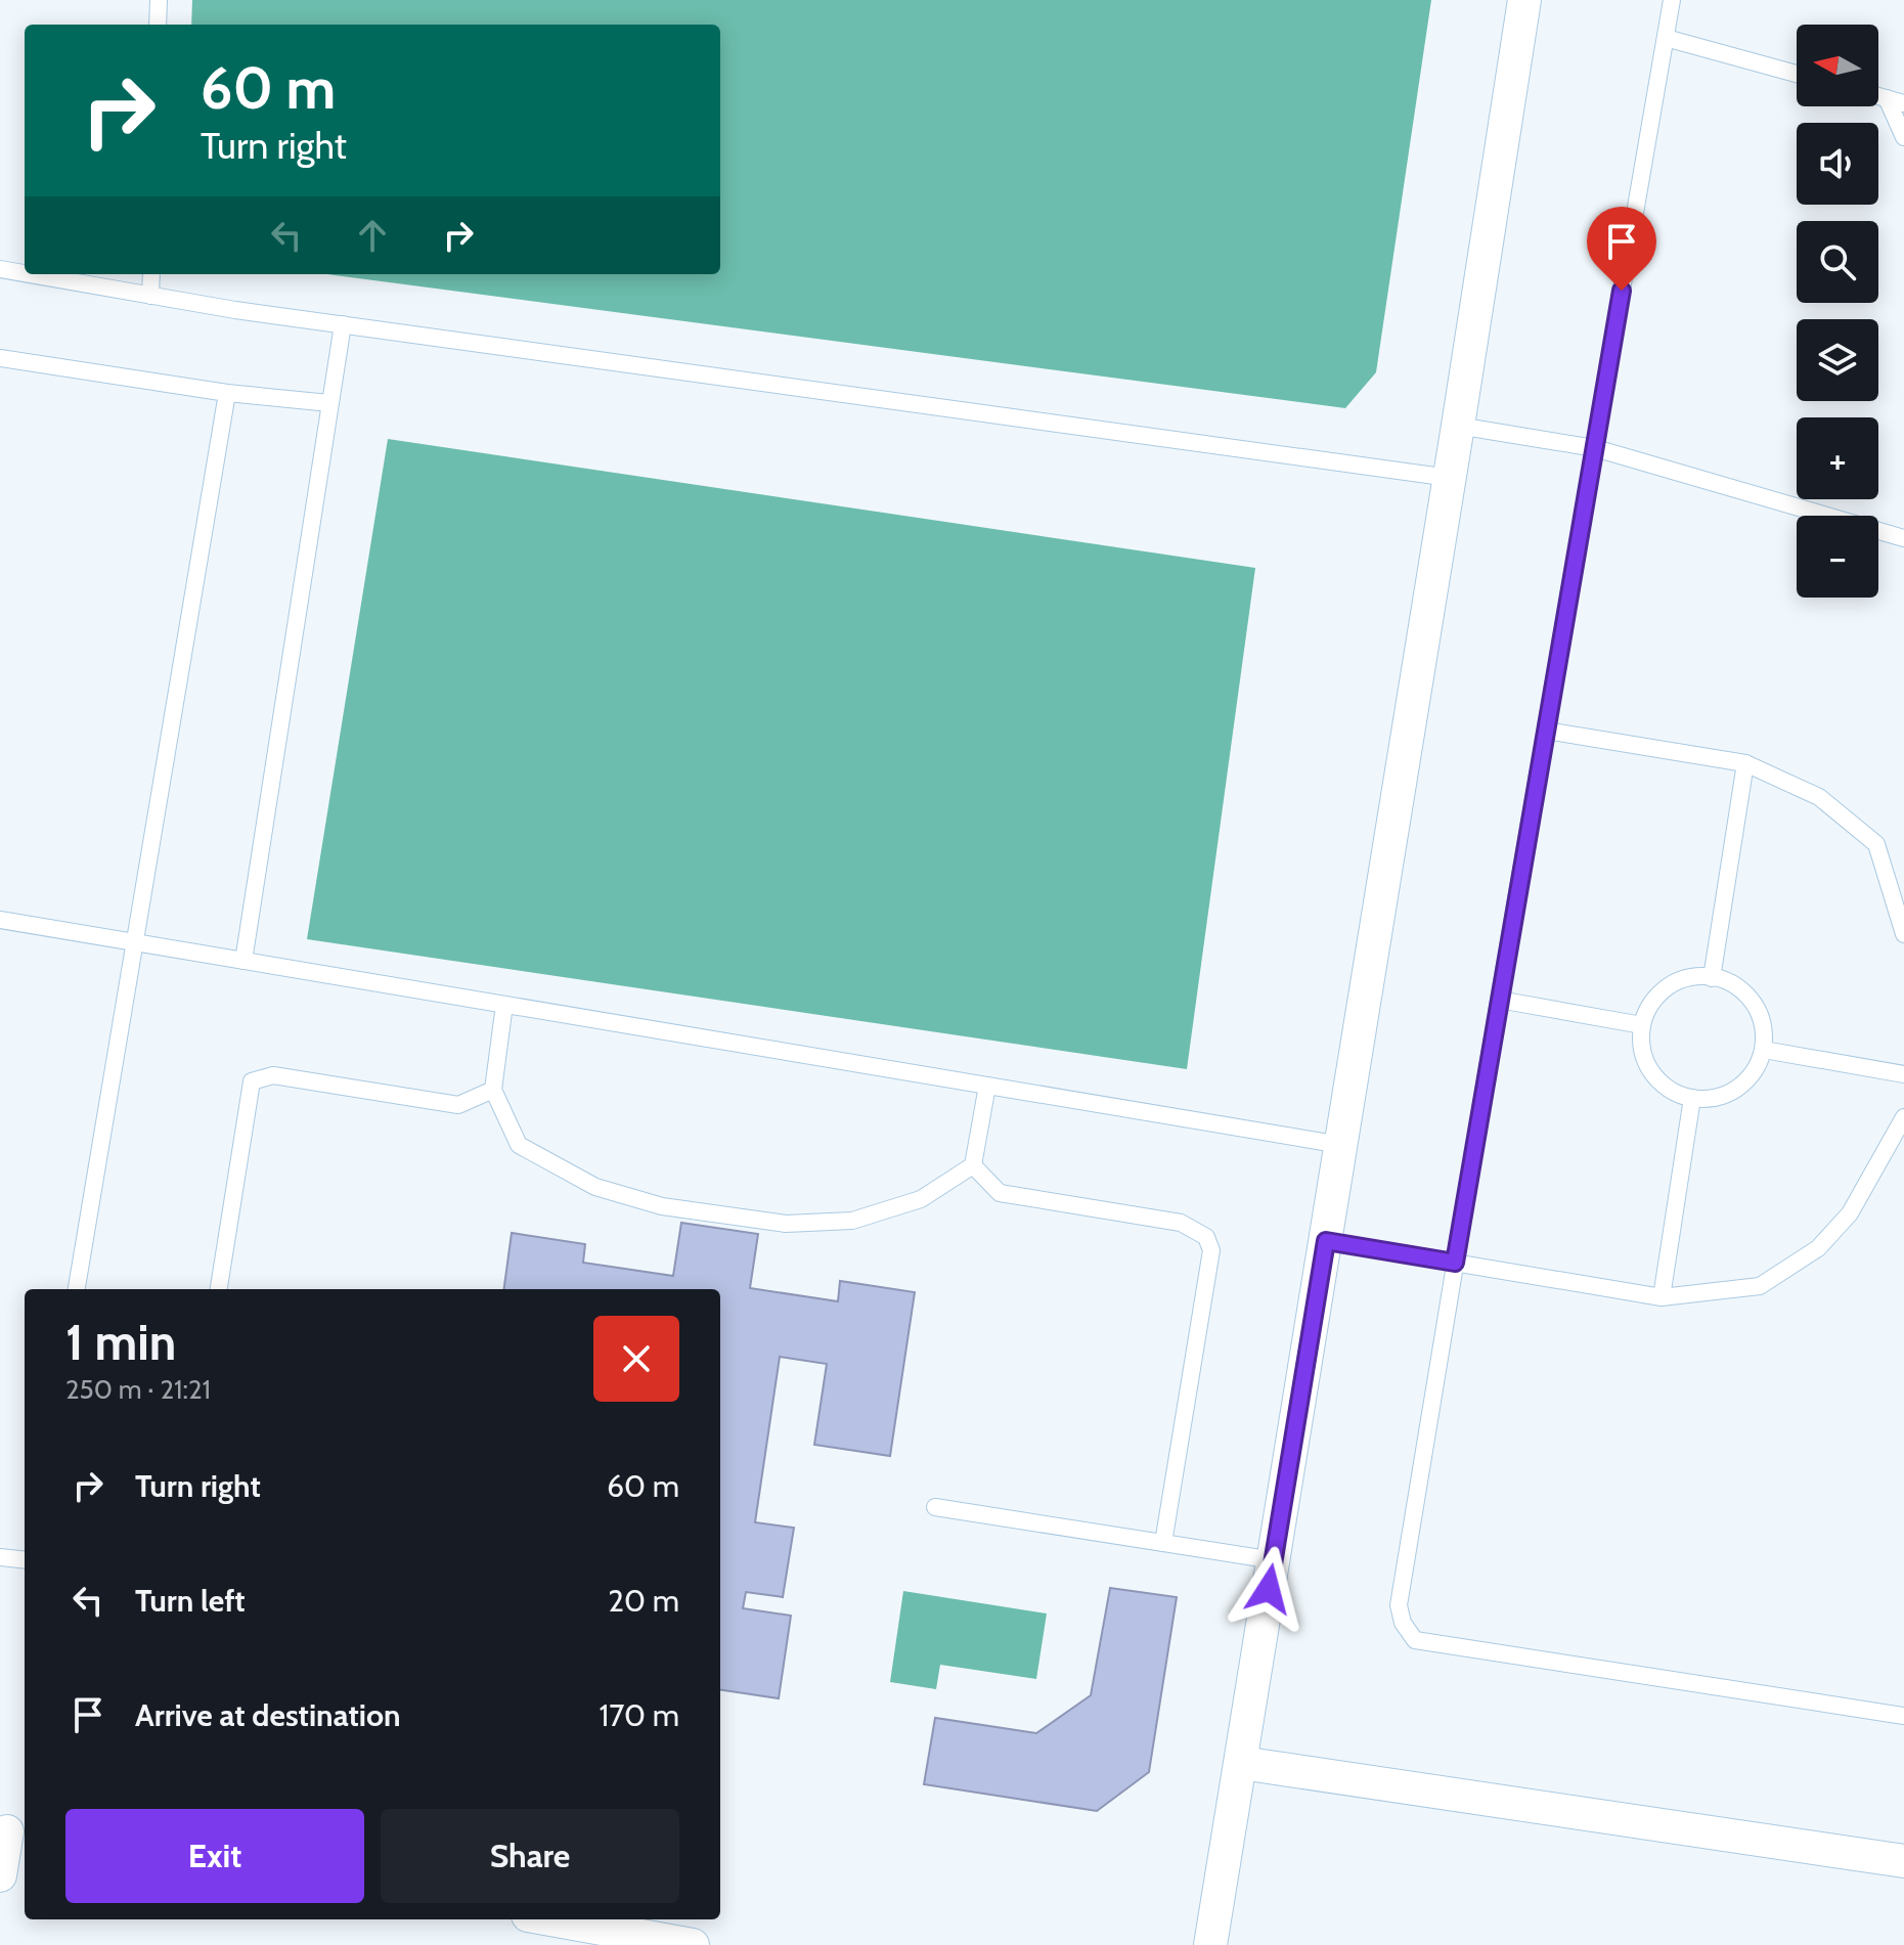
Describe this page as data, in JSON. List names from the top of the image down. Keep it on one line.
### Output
{"north":"left","page":{"map_buttons":["+","−"],"turn":["60 m","Turn right"],"heading":["1 min","250 m · 21:21"],"list":[{"name":"Turn right","value":"60 m"},{"name":"Turn left","value":"20 m"},{"name":"Arrive at destination","value":"170 m"}],"buttons":["Exit","Share"]}}
